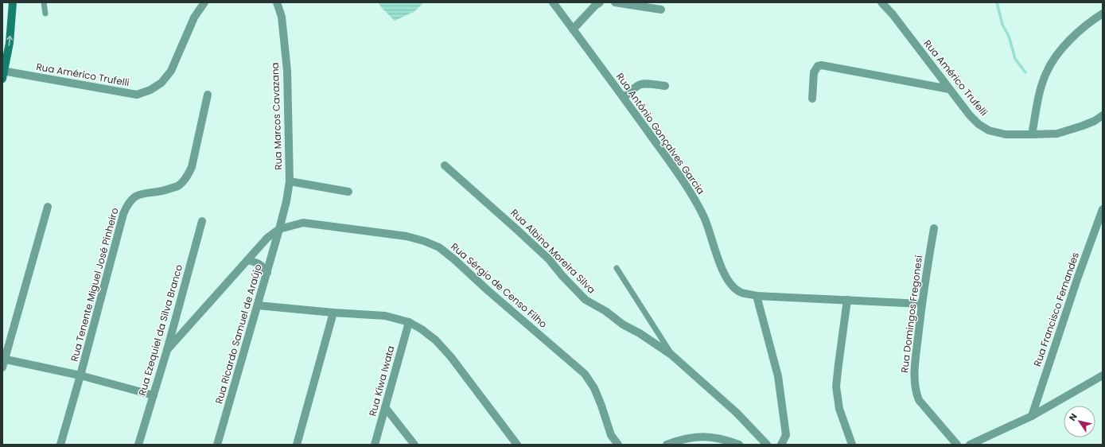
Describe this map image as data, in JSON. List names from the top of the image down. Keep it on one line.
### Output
{"streets":{"street":["Rua Américo Trufelli","Rua Marcos Cavazana","Rua Antônio Gonçalves Garcia","Rua Albina Moreira Silva","Rua Tenente Miguel José Pinheiro","Rua Sérgio de Censo Filho","Rua Francisco Fernandes","Rua Domingos Fregonesi","Rua Ezequiel da Silva Branco","Rua Ricardo Samuel de Araújo","Rua Kiwa Iwata"]},"crossings":[["Rua Marcos Cavazana","Rua Sérgio de Censo Filho"],["Rua Marcos Cavazana","Rua Ricardo Samuel de Araújo"],["Rua Antônio Gonçalves Garcia","Rua Domingos Fregonesi"],["Rua Sérgio de Censo Filho","Rua Ezequiel da Silva Branco"],["Rua Sérgio de Censo Filho","Rua Ricardo Samuel de Araújo"]],"north":"top left"}
